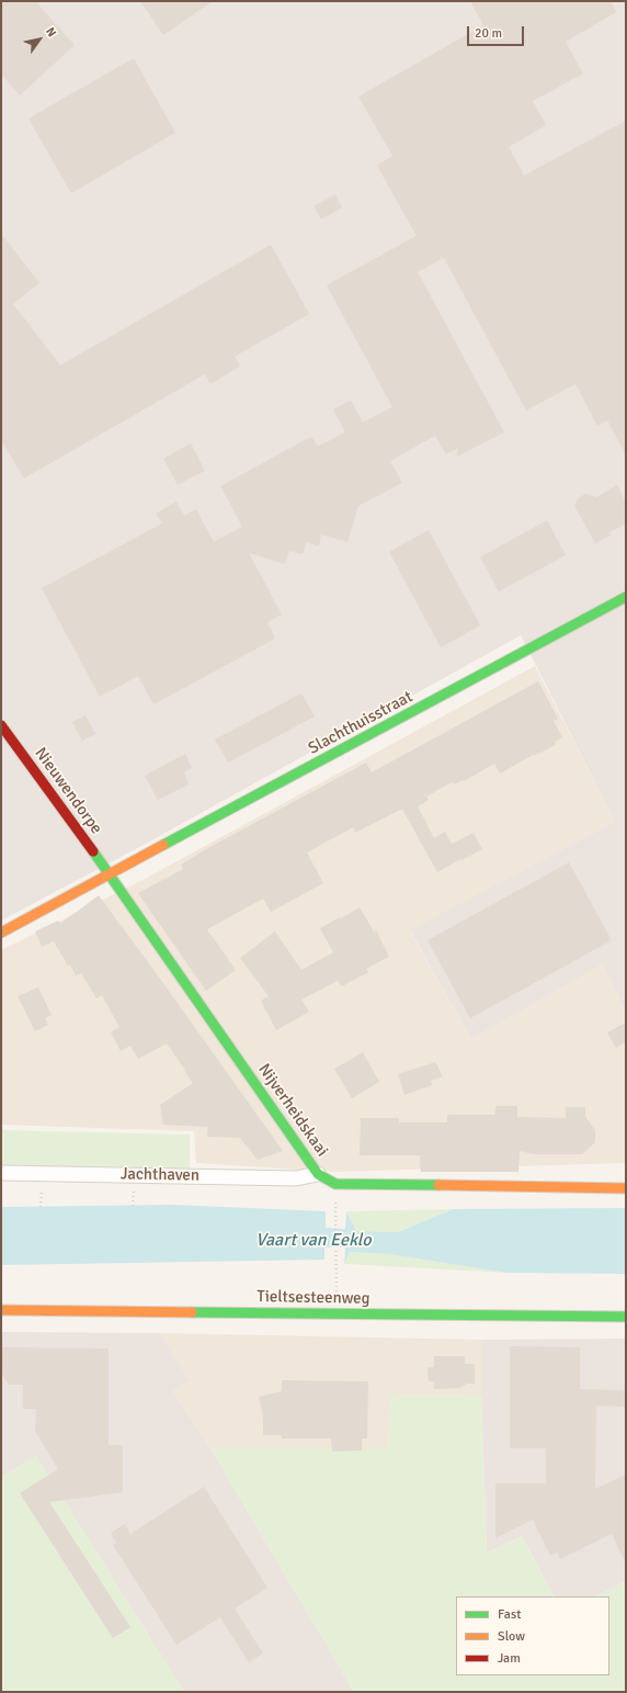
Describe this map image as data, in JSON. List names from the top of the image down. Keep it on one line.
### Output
{"streets":{"street":["Slachthuisstraat","Nieuwendorpe","Nijverheidskaai","Jachthaven","Tieltsesteenweg"]},"crossings":[["Slachthuisstraat","Nieuwendorpe"],["Slachthuisstraat","Nijverheidskaai"],["Nieuwendorpe","Nijverheidskaai"],["Nijverheidskaai","Jachthaven"]],"water":["Vaart van Eeklo"],"legend":["Fast","Slow","Jam"],"scale_bar":"20 m","north":"top right"}
